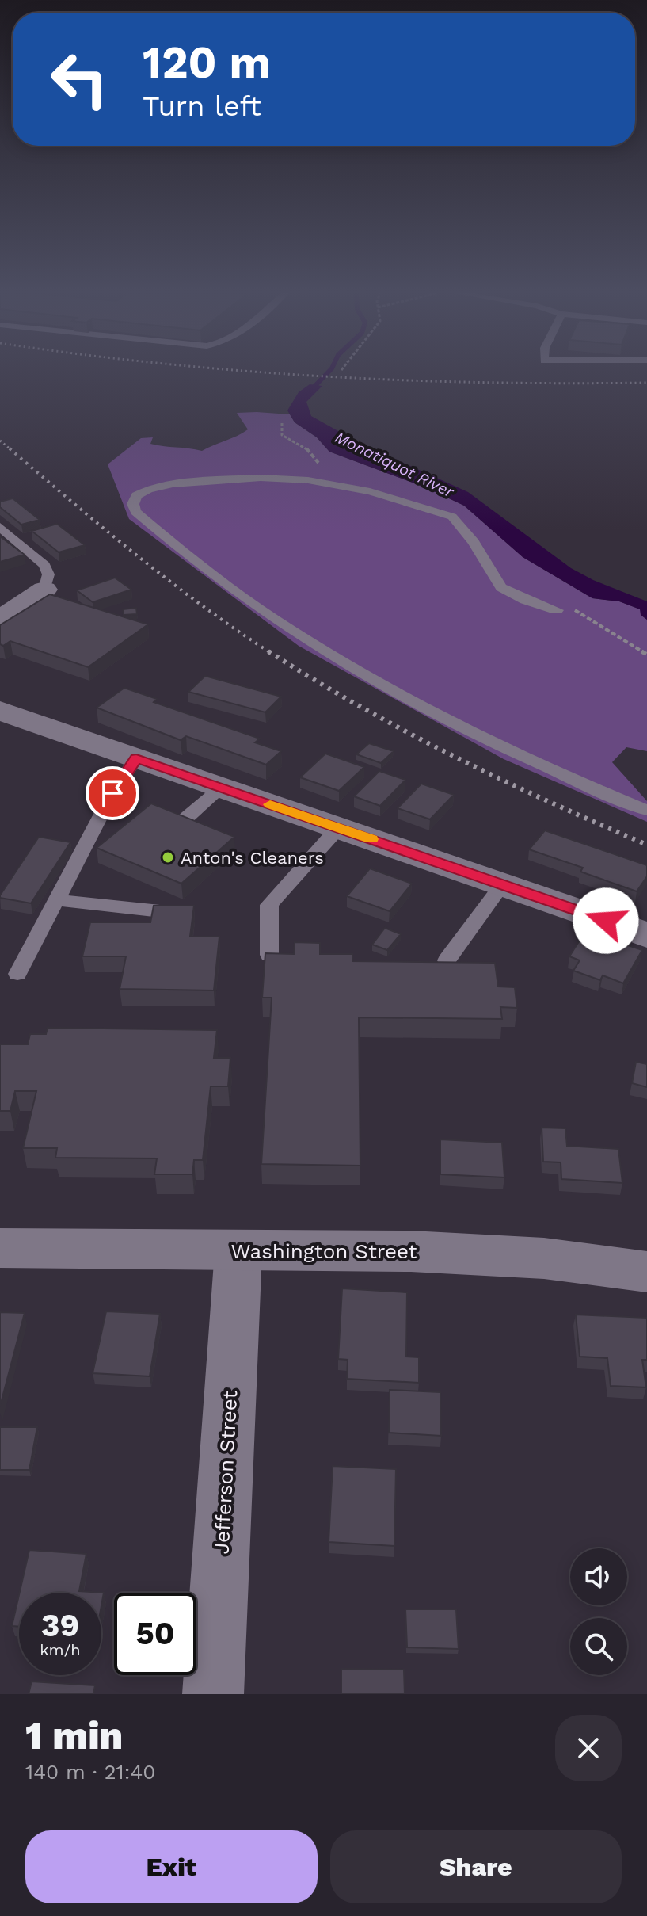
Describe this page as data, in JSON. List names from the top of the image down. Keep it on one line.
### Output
{"streets":{"main road":["Washington Street","Jefferson Street"]},"crossings":[["Washington Street","Jefferson Street"]],"water":["Monatiquot River"],"places":["Anton's Cleaners"],"page":{"turn":["120 m","Turn left"],"speed":"39 km/h","limit":"50","heading":["1 min","140 m · 21:40"],"buttons":["Exit","Share"]}}
